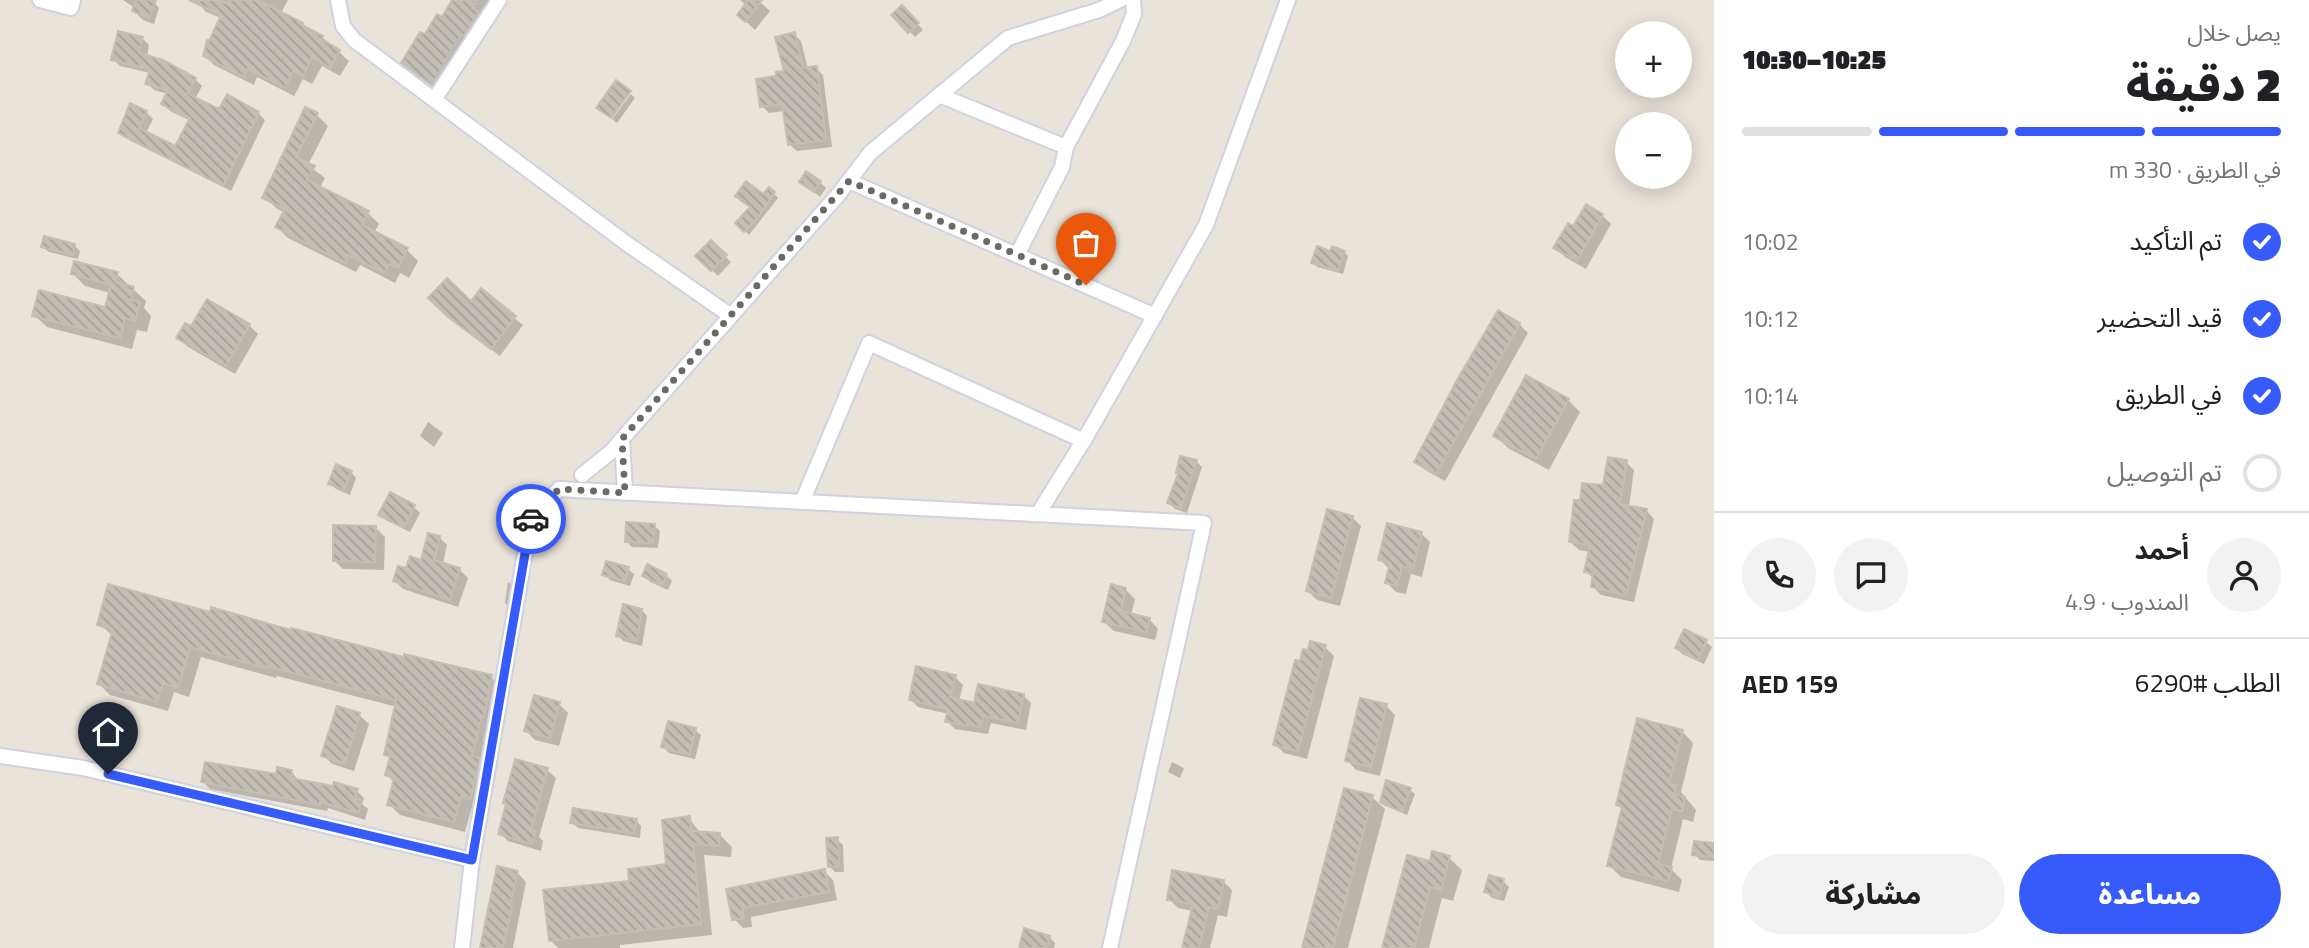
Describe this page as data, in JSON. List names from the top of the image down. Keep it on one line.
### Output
{"page":{"heading":["2 دقيقة","يصل خلال","10:25–10:30"],"panel":["أحمد","المندوب · 4.9","الطلب #6290","AED 159"],"map_buttons":["+","−"],"bar":"في الطريق · 330 m","list":[["تم التأكيد","10:02"],["قيد التحضير","10:12"],["في الطريق","10:14"],"تم التوصيل"],"buttons":["مساعدة","مشاركة"]}}
